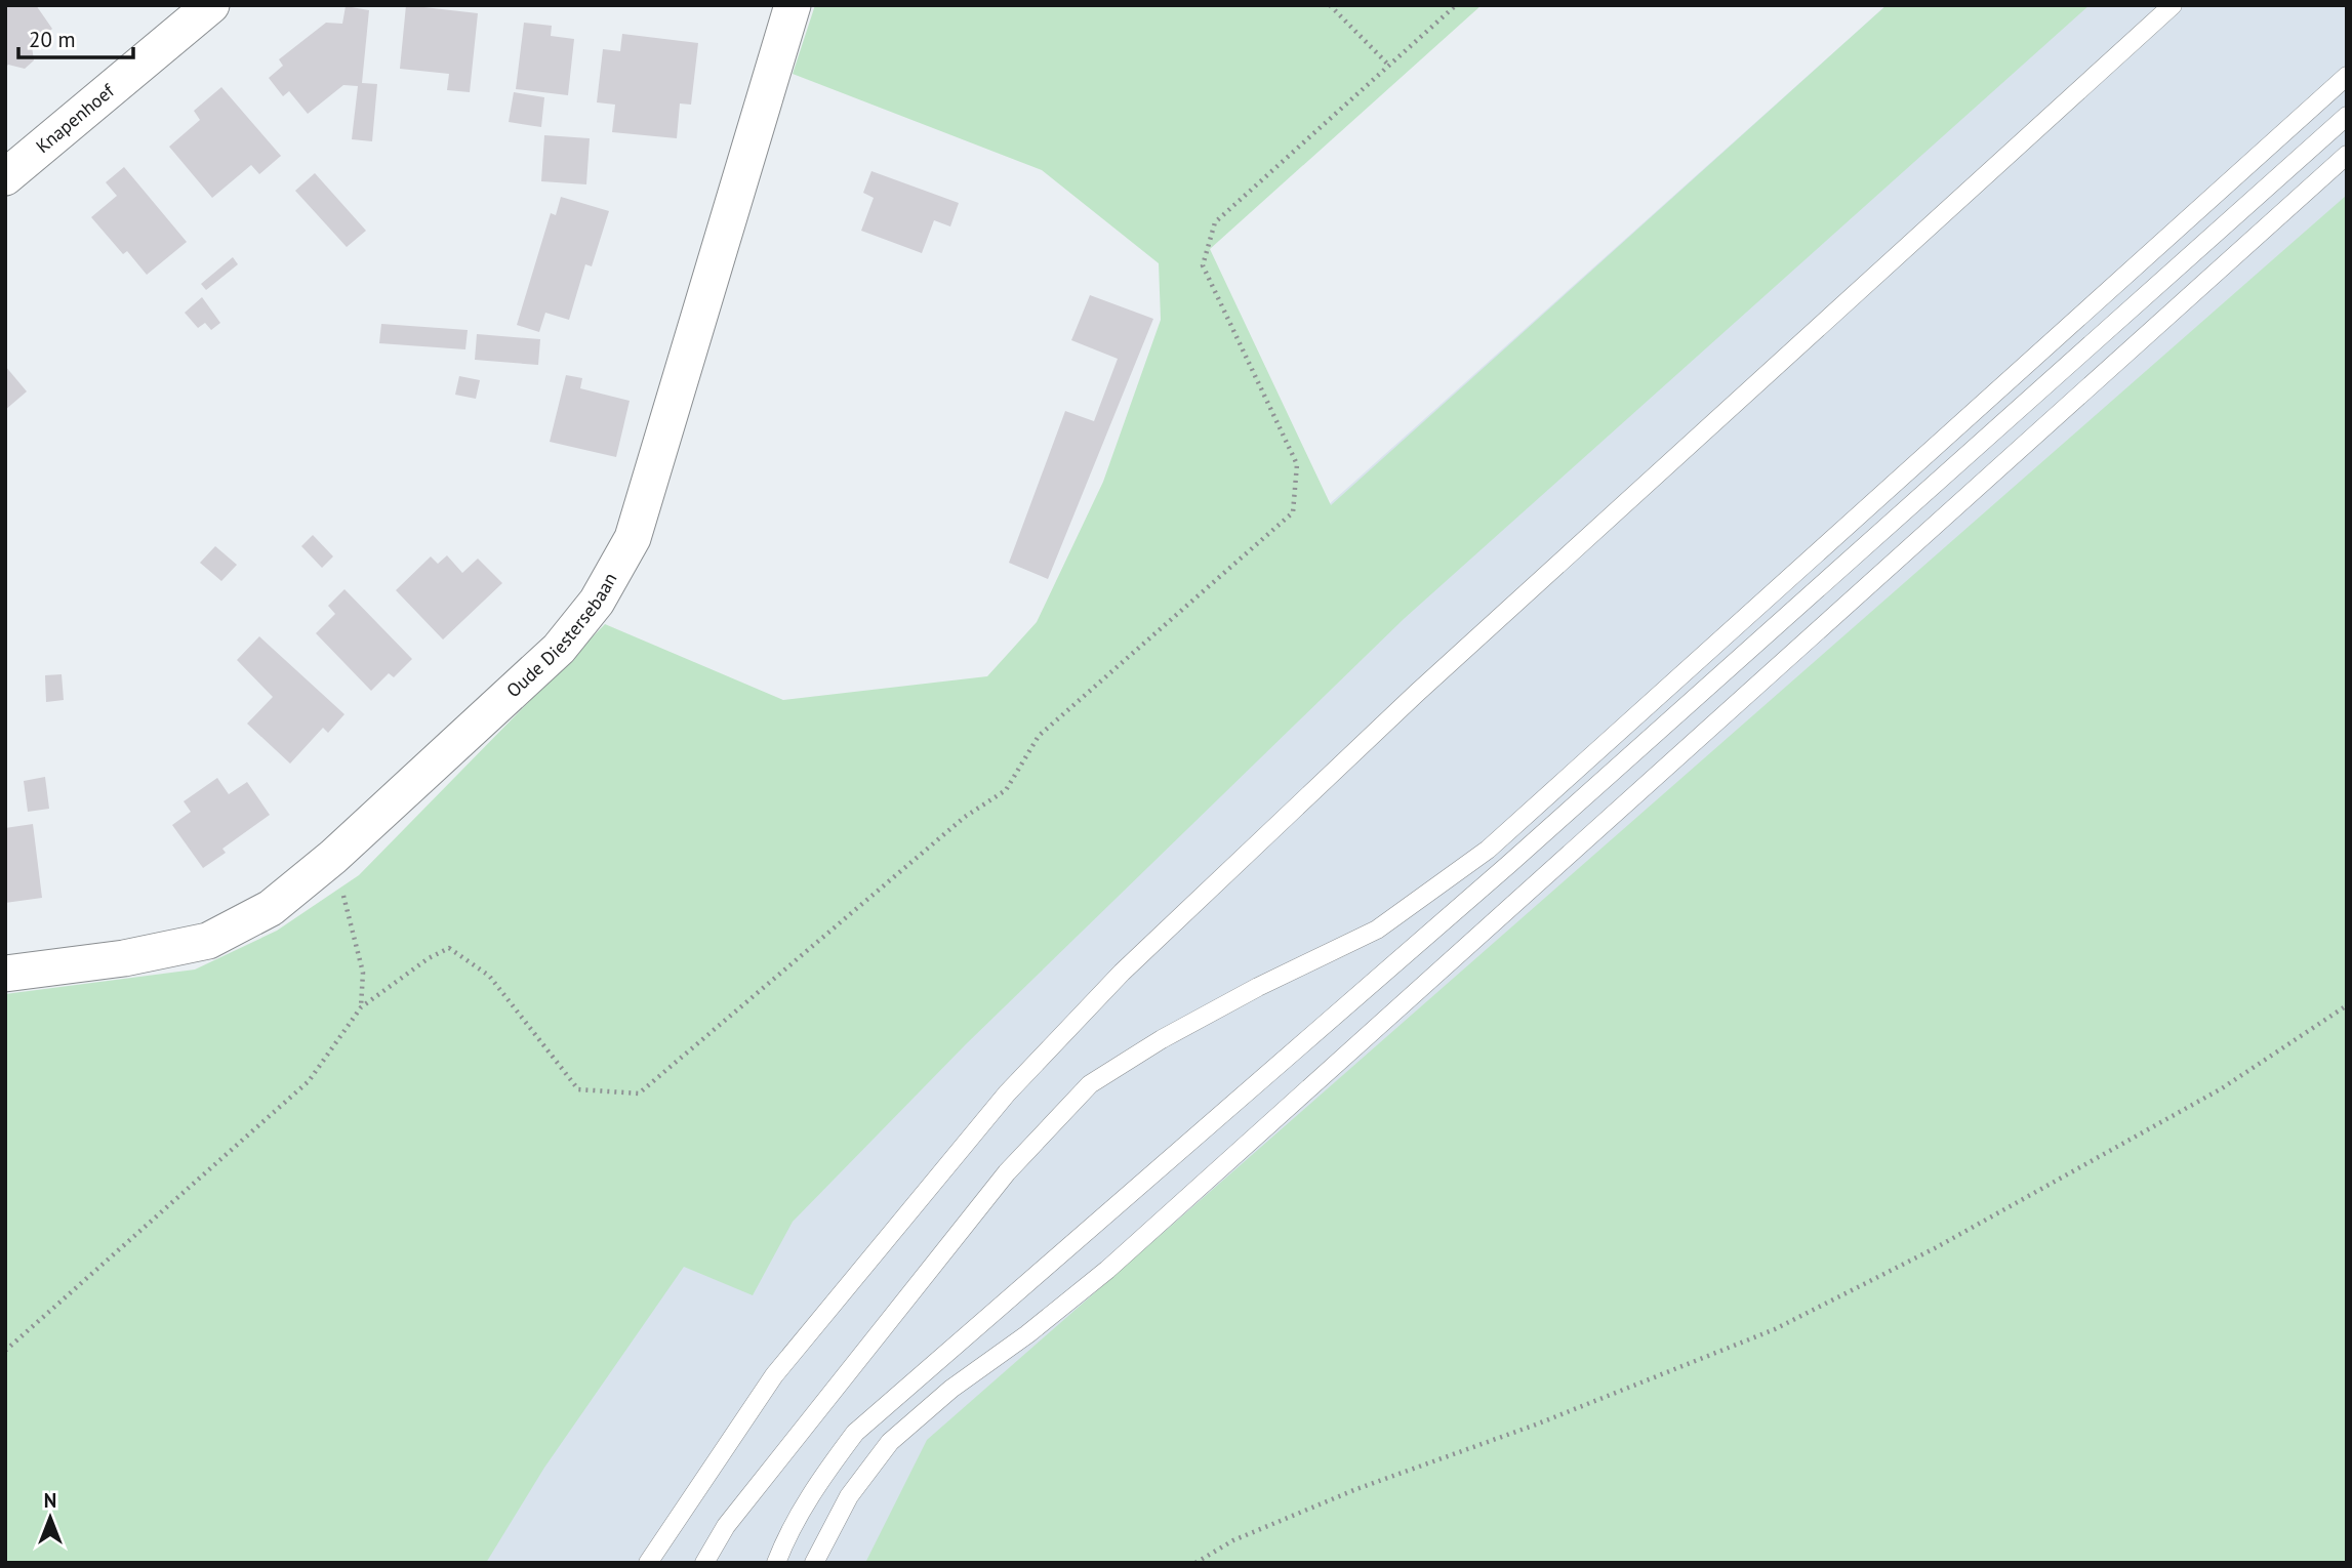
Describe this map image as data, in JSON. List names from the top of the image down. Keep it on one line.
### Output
{"streets":{"street":["Knapenhoef","Oude Diestersebaan"]},"scale_bar":"20 m","north":"top"}
